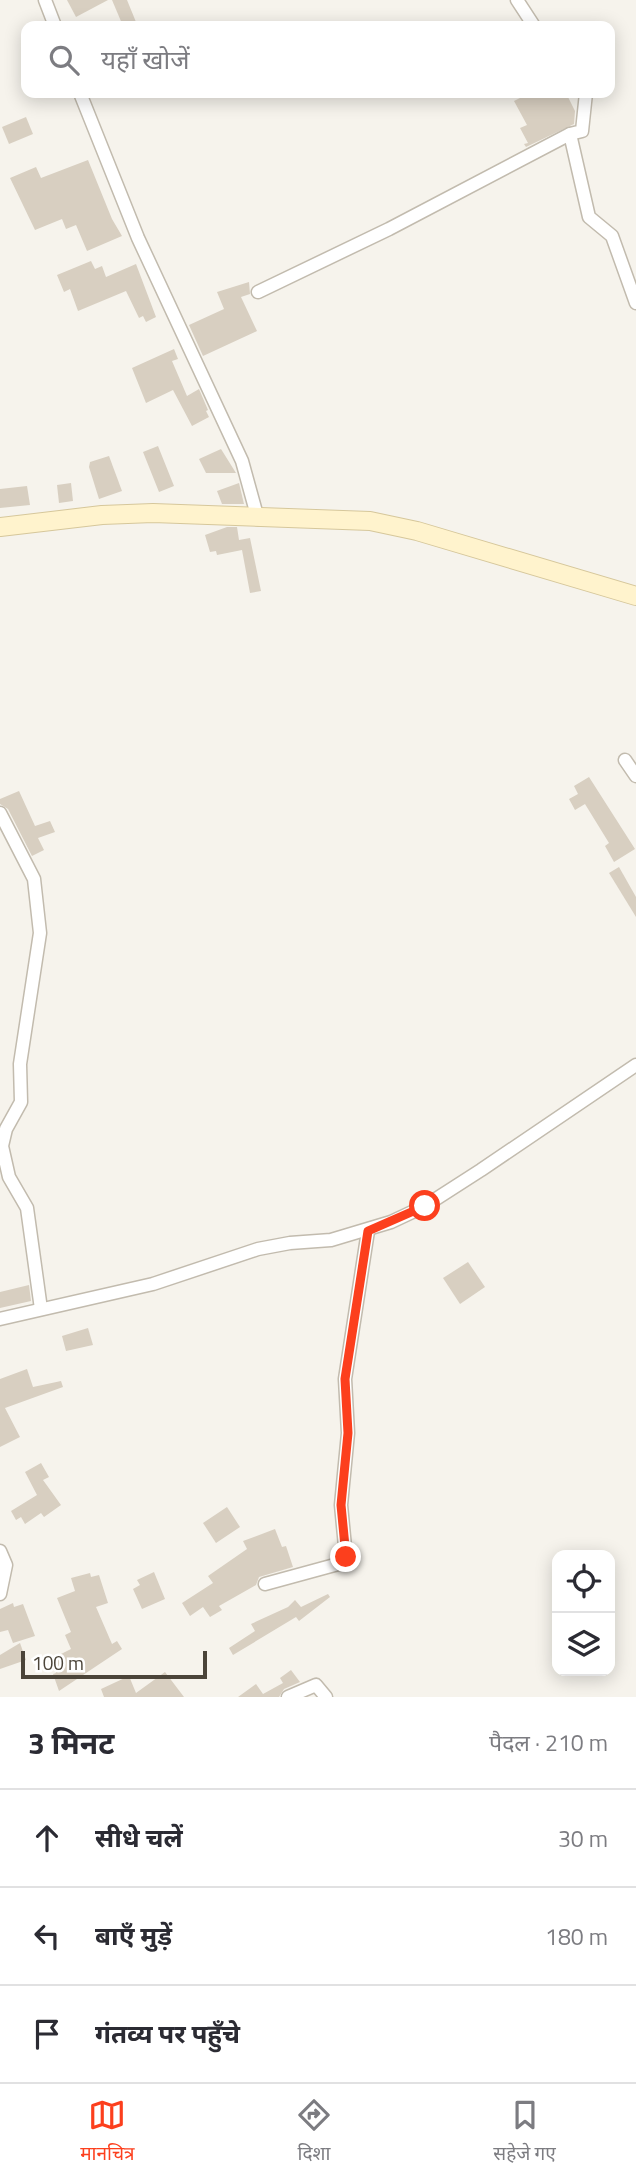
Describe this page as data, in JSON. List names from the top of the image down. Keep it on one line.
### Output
{"scale_bar":"100 m","page":{"search":"यहाँ खोजें","scale":"100 m","heading":["3 मिनट","पैदल · 210 m"],"list":[["सीधे चलें","30 m"],["बाएँ मुड़ें","180 m"],"गंतव्य पर पहुँचे"],"nav":["मानचित्र","दिशा","सहेजे गए"]}}
